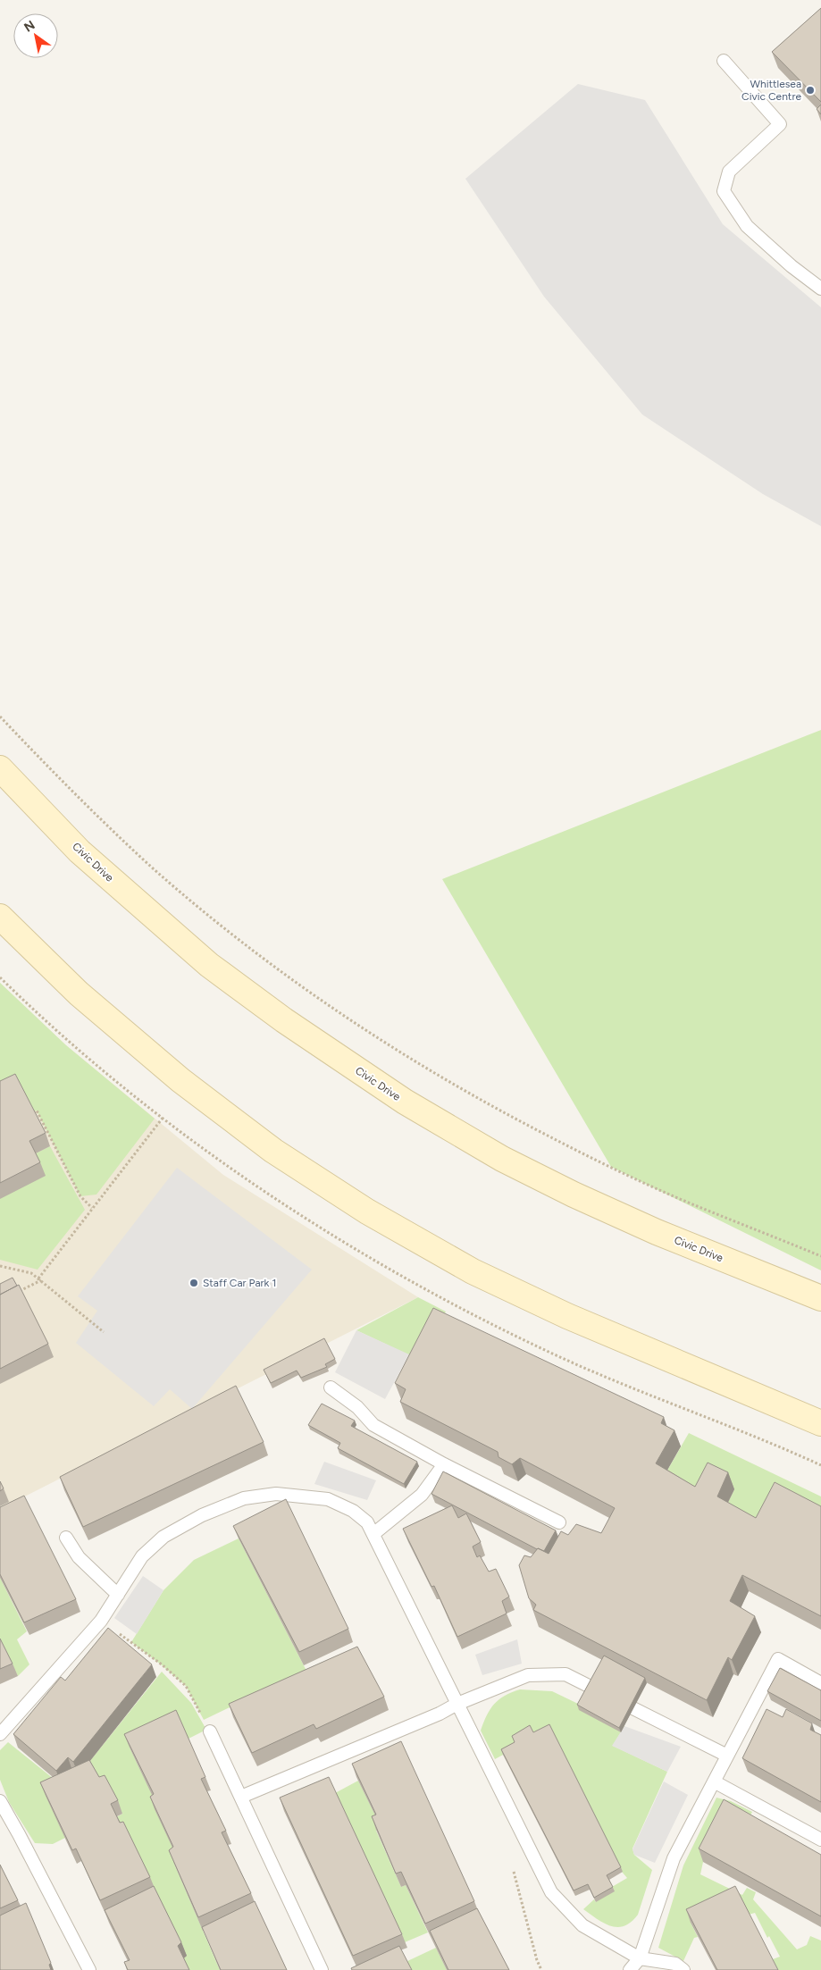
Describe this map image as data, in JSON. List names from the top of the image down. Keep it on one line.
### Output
{"streets":{"main road":["Civic Drive"]},"places":["Whittlesea Civic Centre","Staff Car Park 1"],"north":"top left"}
